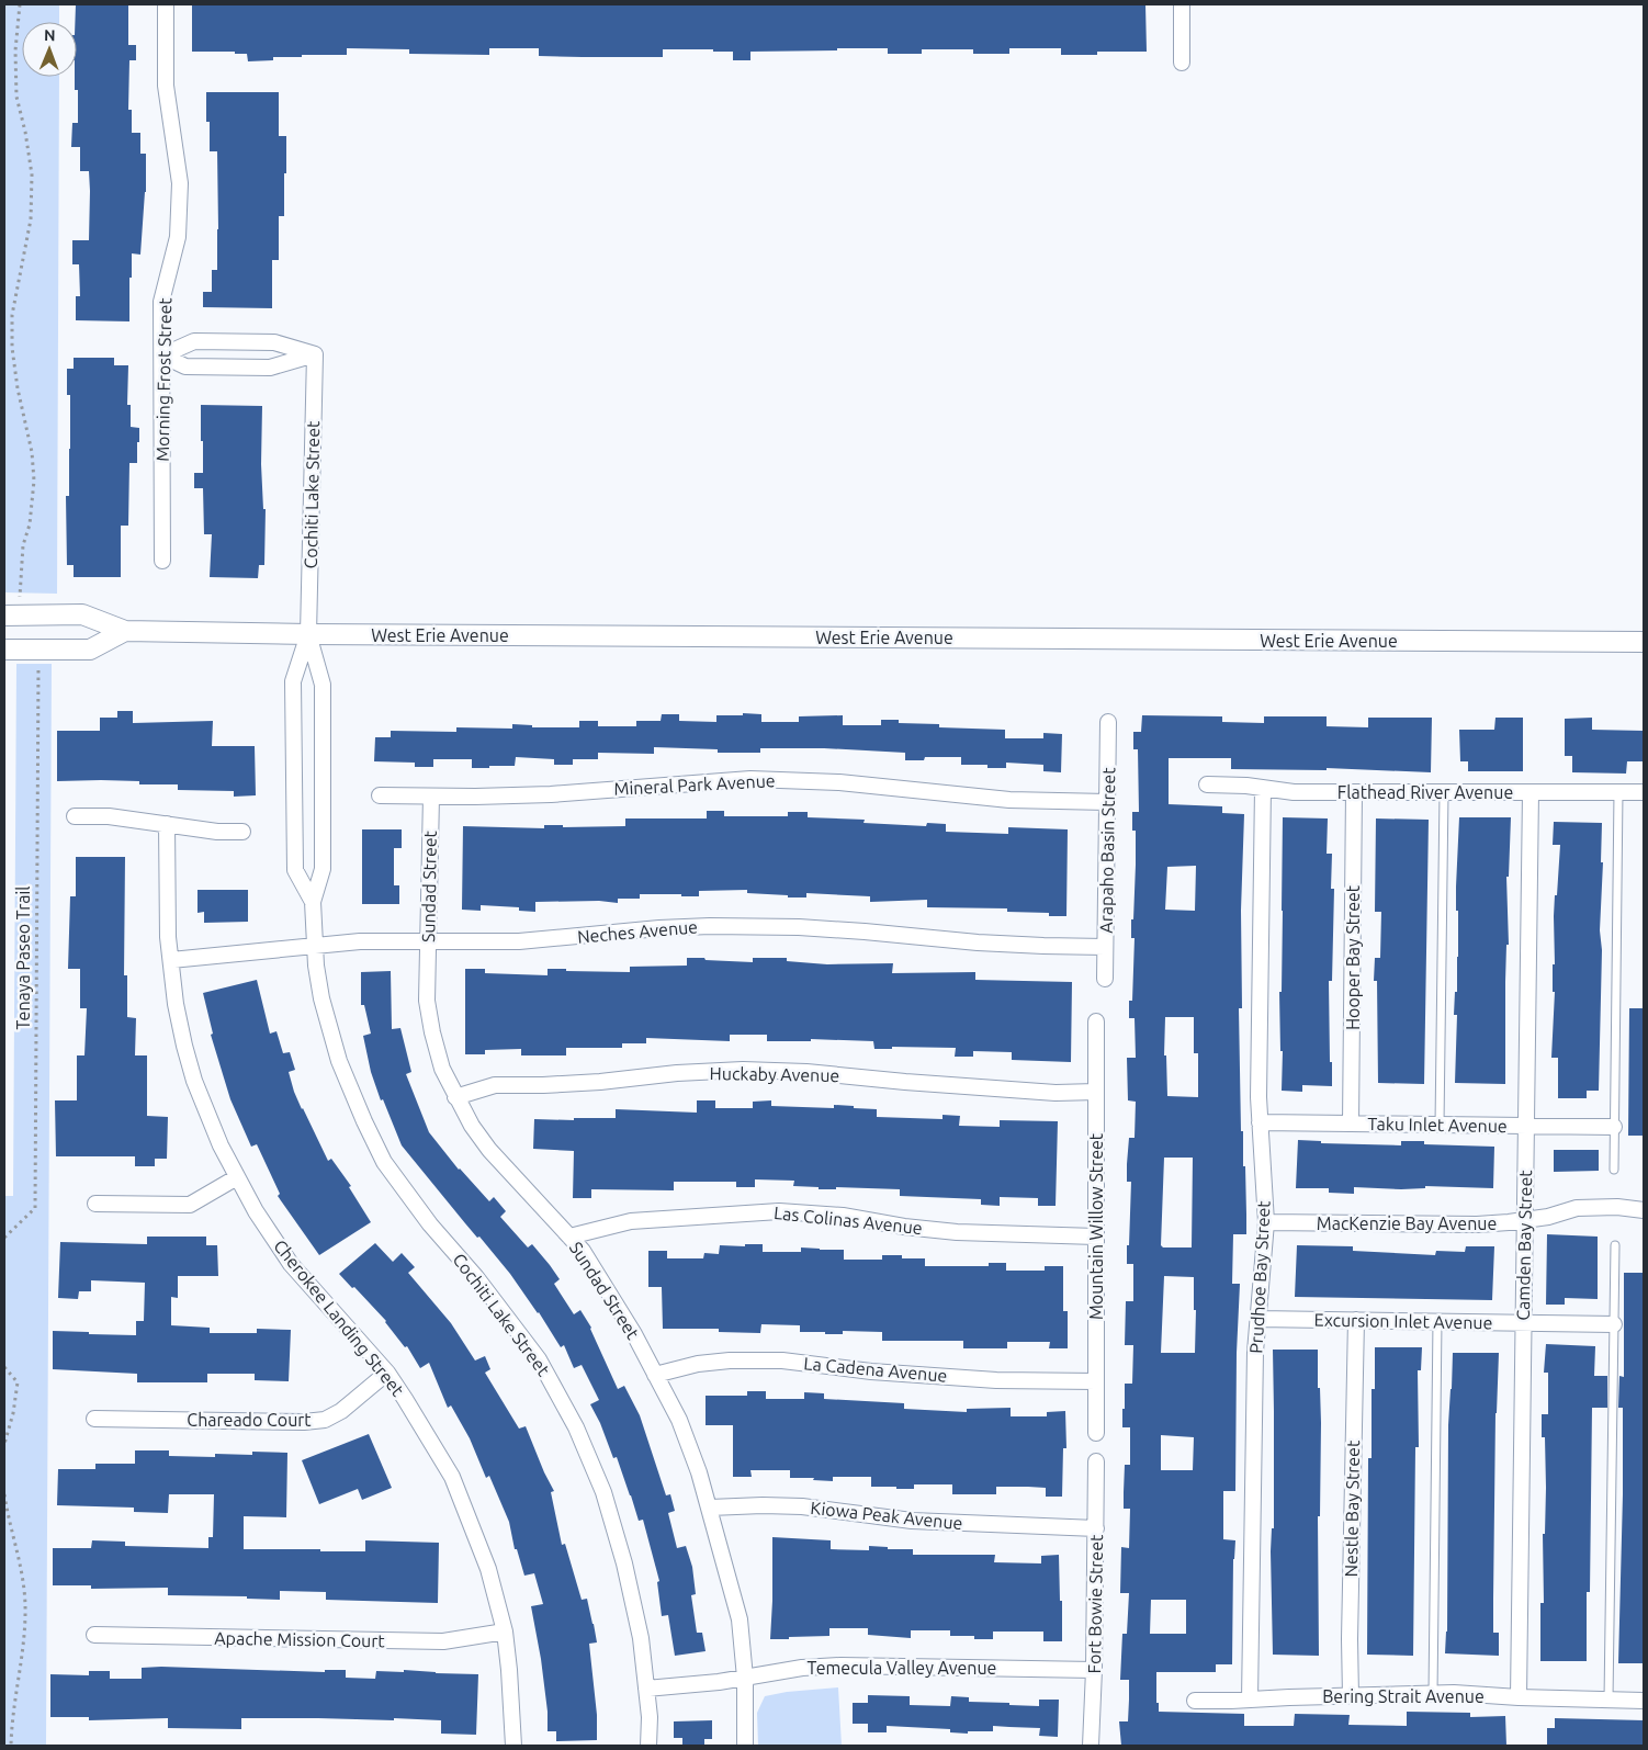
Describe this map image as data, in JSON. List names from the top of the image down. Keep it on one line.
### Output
{"streets":{"street":["Morning Frost Street","Cochiti Lake Street","West Erie Avenue","Mineral Park Avenue","Flathead River Avenue","Arapaho Basin Street","Sundad Street","Neches Avenue","Hooper Bay Street","Huckaby Avenue","Taku Inlet Avenue","Las Colinas Avenue","MacKenzie Bay Avenue","Mountain Willow Street","Camden Bay Street","Prudhoe Bay Street","Cherokee Landing Street","Excursion Inlet Avenue","La Cadena Avenue","Chareado Court","Nestle Bay Street","Kiowa Peak Avenue","Fort Bowie Street","Apache Mission Court","Temecula Valley Avenue","Bering Strait Avenue"],"path":["Tenaya Paseo Trail"]},"crossings":[["Cochiti Lake Street","West Erie Avenue"],["Cochiti Lake Street","Neches Avenue"],["Cochiti Lake Street","Temecula Valley Avenue"],["Mineral Park Avenue","Arapaho Basin Street"],["Mineral Park Avenue","Sundad Street"],["Flathead River Avenue","Hooper Bay Street"],["Flathead River Avenue","Camden Bay Street"],["Flathead River Avenue","Prudhoe Bay Street"],["Arapaho Basin Street","Neches Avenue"],["Sundad Street","Neches Avenue"],["Sundad Street","Huckaby Avenue"],["Sundad Street","Las Colinas Avenue"],["Sundad Street","La Cadena Avenue"],["Sundad Street","Kiowa Peak Avenue"],["Sundad Street","Temecula Valley Avenue"],["Neches Avenue","Cherokee Landing Street"],["Hooper Bay Street","Taku Inlet Avenue"],["Huckaby Avenue","Mountain Willow Street"],["Taku Inlet Avenue","Camden Bay Street"],["Taku Inlet Avenue","Prudhoe Bay Street"],["Las Colinas Avenue","Mountain Willow Street"],["MacKenzie Bay Avenue","Camden Bay Street"],["MacKenzie Bay Avenue","Prudhoe Bay Street"],["Mountain Willow Street","La Cadena Avenue"],["Camden Bay Street","Excursion Inlet Avenue"],["Camden Bay Street","Bering Strait Avenue"],["Prudhoe Bay Street","Excursion Inlet Avenue"],["Prudhoe Bay Street","Bering Strait Avenue"],["Cherokee Landing Street","Chareado Court"],["Cherokee Landing Street","Apache Mission Court"],["Excursion Inlet Avenue","Nestle Bay Street"],["Nestle Bay Street","Bering Strait Avenue"],["Kiowa Peak Avenue","Fort Bowie Street"],["Fort Bowie Street","Temecula Valley Avenue"]],"north":"top"}
